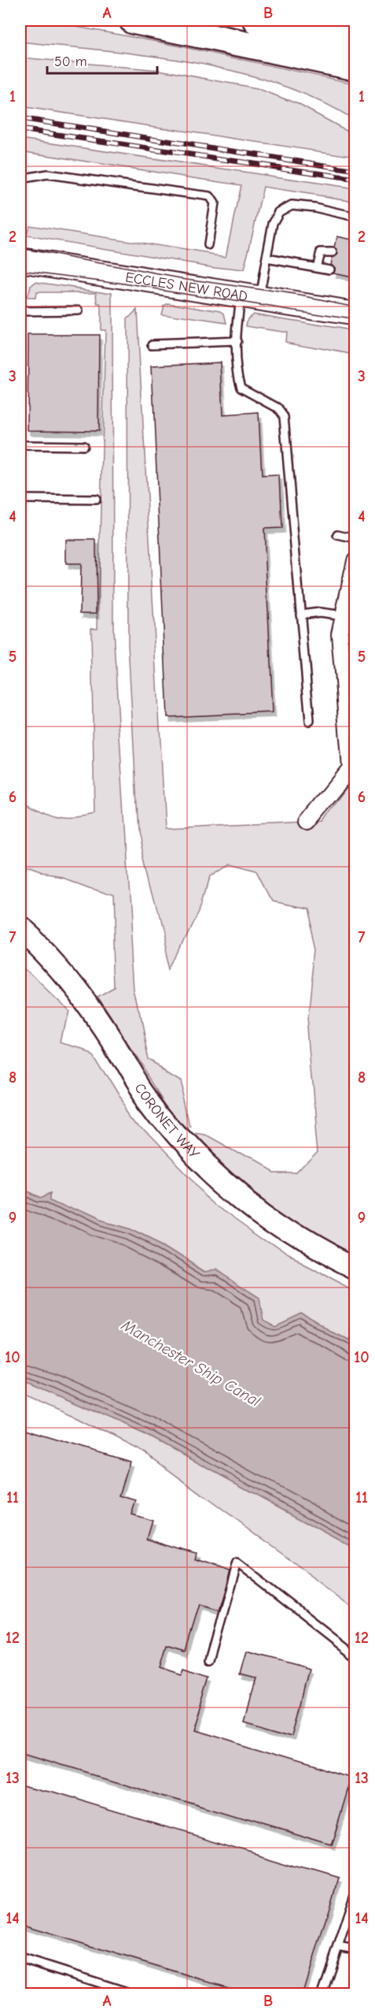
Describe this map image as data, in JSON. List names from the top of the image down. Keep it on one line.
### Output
{"streets":{"main road":["ECCLES NEW ROAD"],"street":["CORONET WAY"]},"water":["Manchester Ship Canal"],"scale_bar":"50 m","grid":{"columns":["A","B"],"rows":["1","2","3","4","5","6","7","8","9","10","11","12","13","14"]}}
